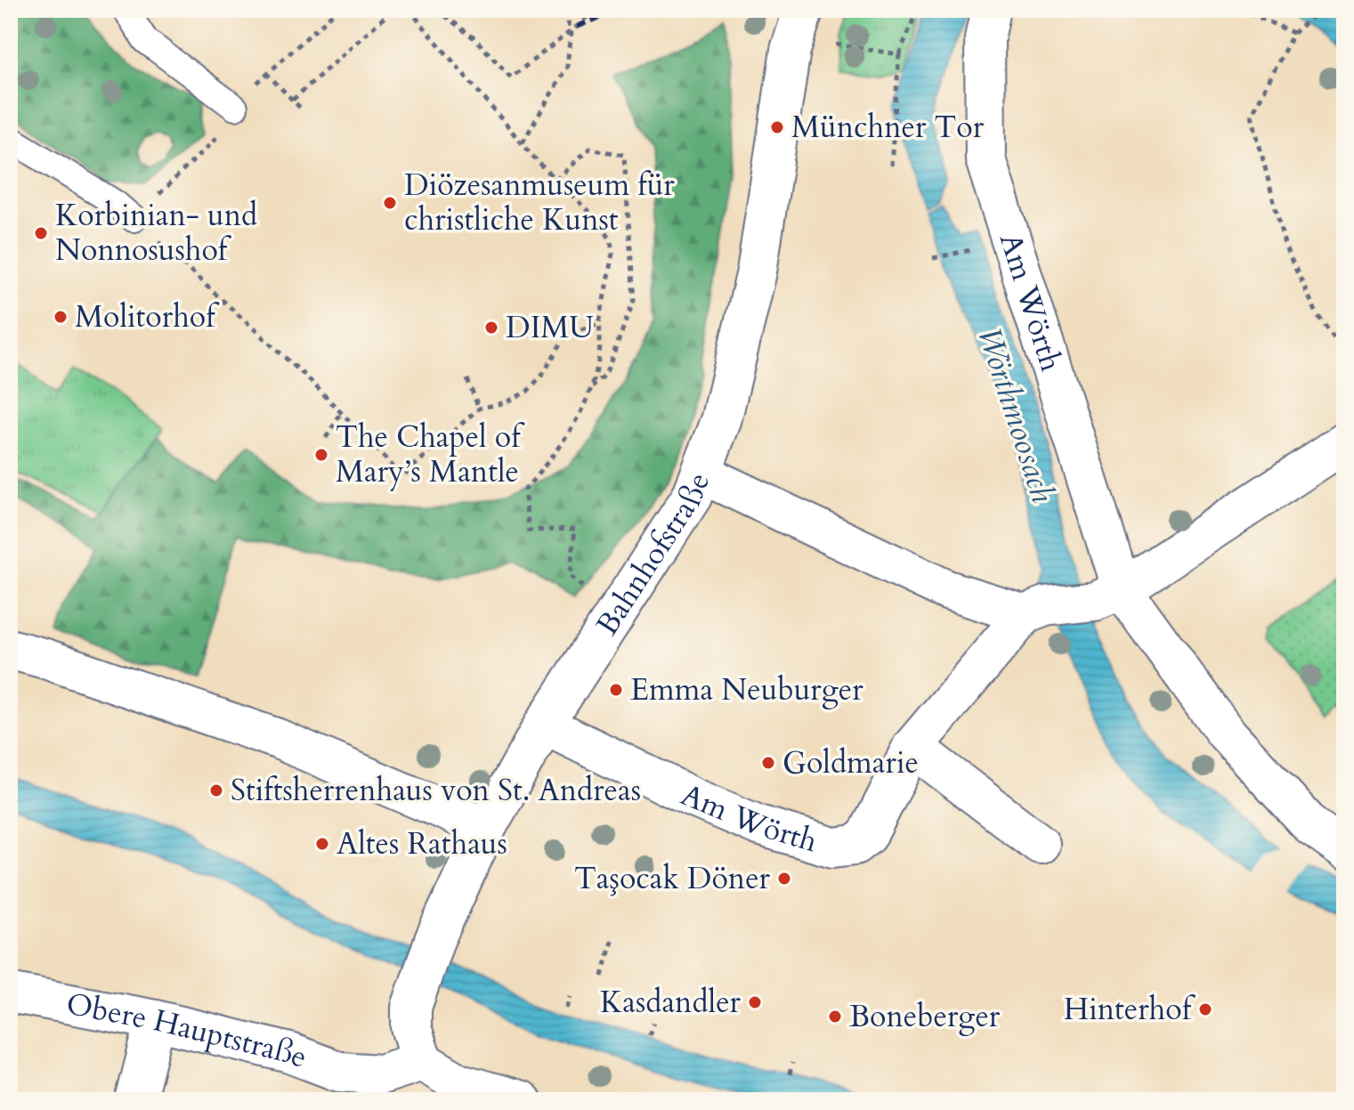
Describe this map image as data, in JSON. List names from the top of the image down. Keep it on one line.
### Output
{"streets":{"street":["Am Wörth","Bahnhofstraße","Obere Hauptstraße"]},"crossings":[["Am Wörth","Bahnhofstraße"],["Bahnhofstraße","Obere Hauptstraße"]],"water":["Wörthmoosach"],"places":["Münchner Tor","Diözesanmuseum für christliche Kunst","Korbinian- und Nonnosushof","Molitorhof","DIMU","The Chapel of Mary’s Mantle","Emma Neuburger","Goldmarie","Stiftsherrenhaus von St. Andreas","Altes Rathaus","Taşocak Döner","Kasdandler","Hinterhof","Boneberger"]}
